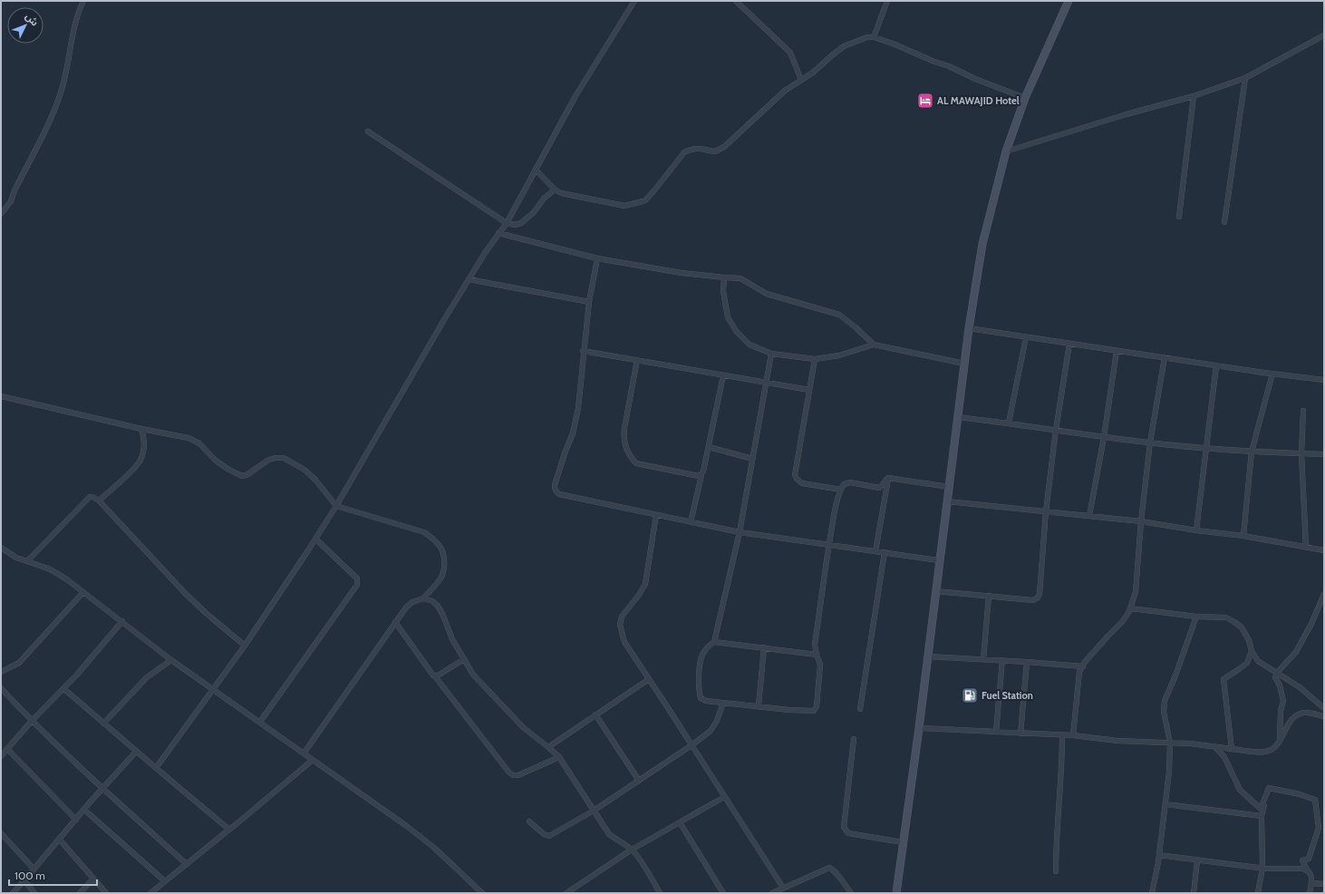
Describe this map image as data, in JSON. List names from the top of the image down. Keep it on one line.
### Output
{"places":{"hotel":["AL MAWAJID Hotel"],"fuel station":["Fuel Station"]},"scale_bar":"100 m","north":"top right"}
